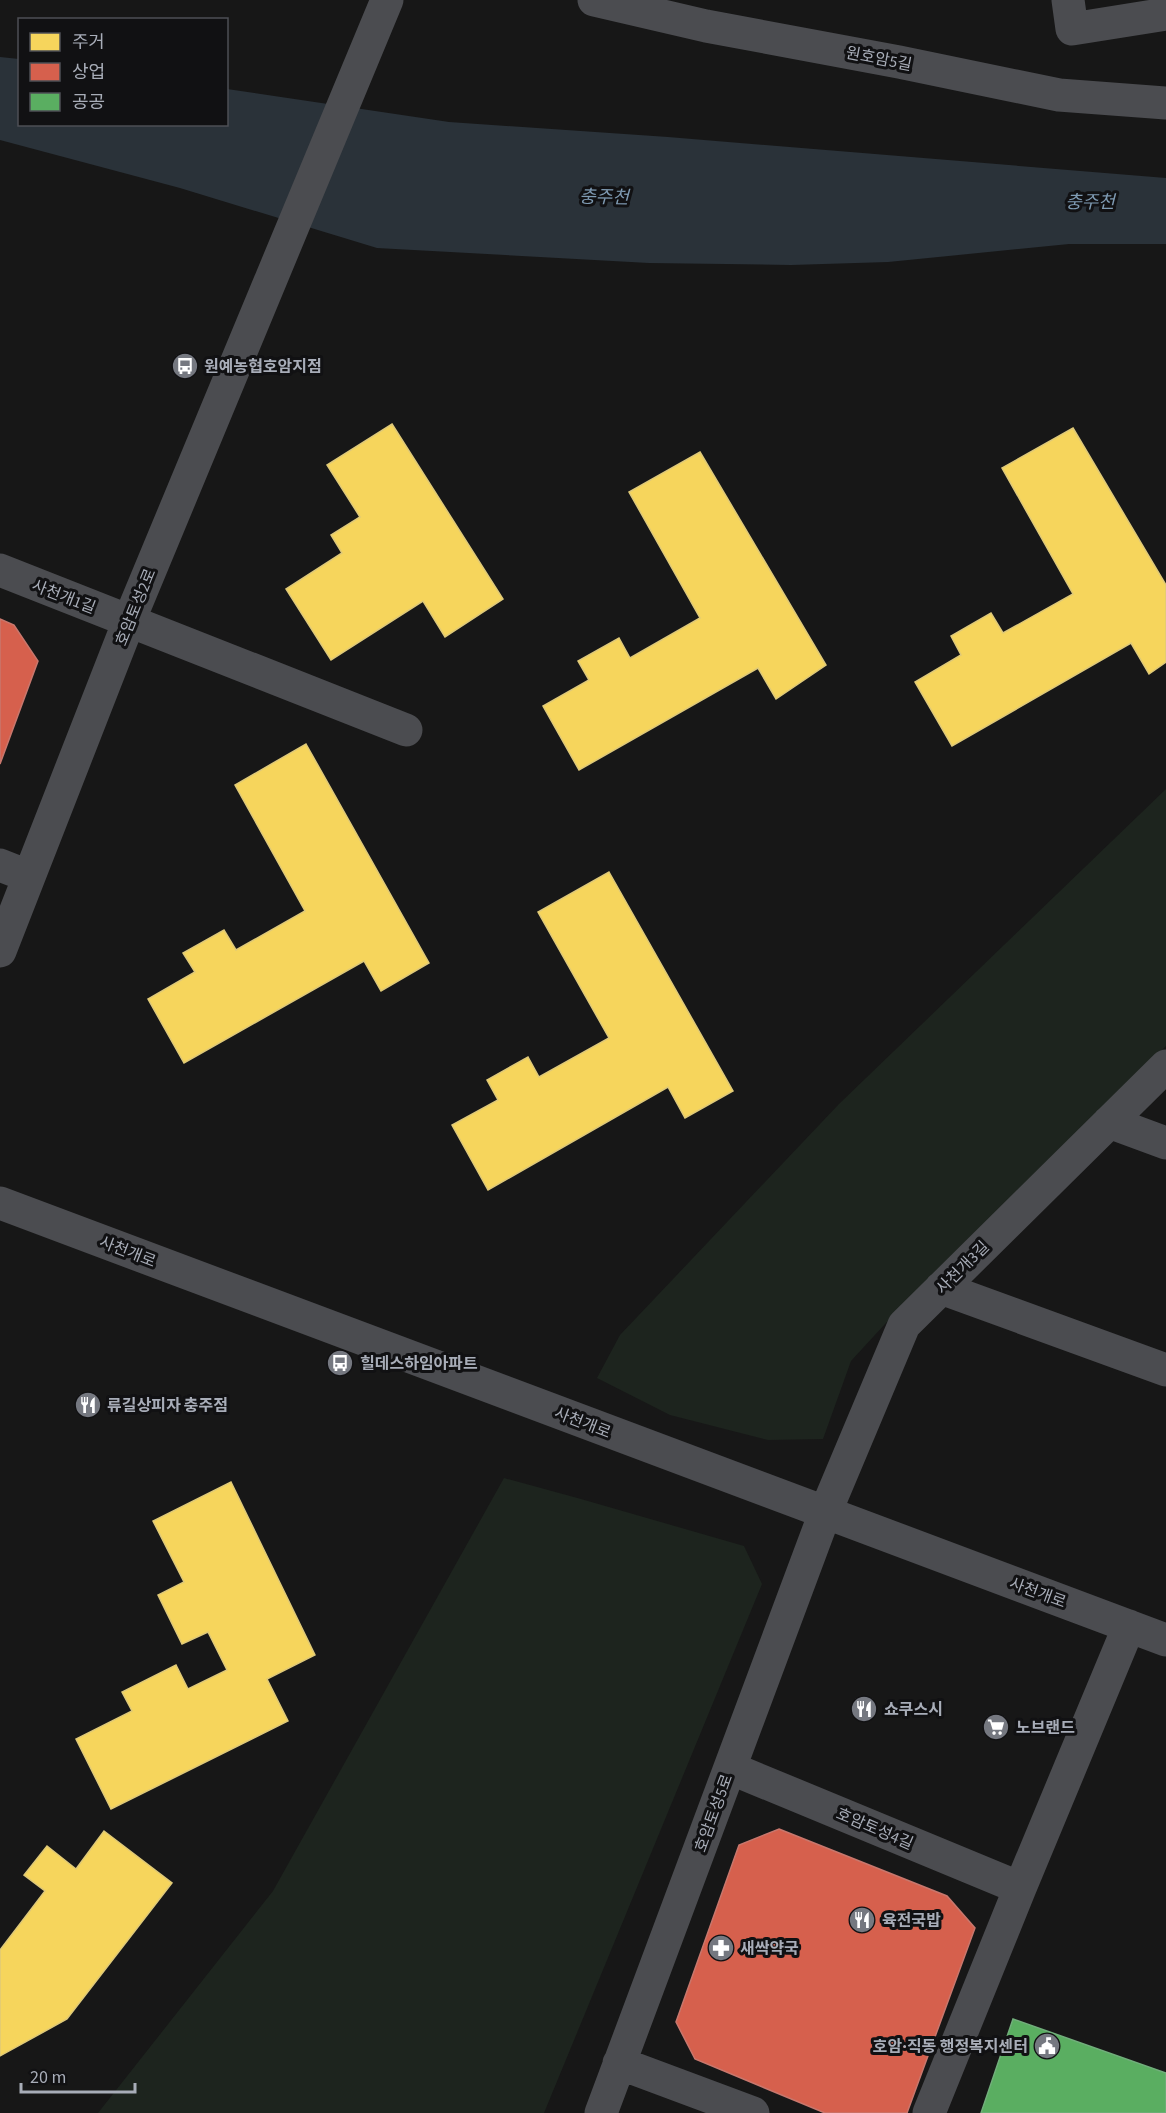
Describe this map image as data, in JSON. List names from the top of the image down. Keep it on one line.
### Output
{"streets":{"street":["원호암5길","사천개1길","호암토성2로","사천개로","사천개3길","호암토성5로","호암토성4길"]},"crossings":[["사천개1길","호암토성2로"],["사천개로","사천개3길"],["사천개로","호암토성5로"],["사천개3길","호암토성5로"],["호암토성5로","호암토성4길"]],"water":["충주천"],"places":{"bus stop":["원예농협호암지점","힐데스하임아파트"],"restaurant":["류길상피자 충주점","쇼쿠스시","육전국밥"],"supermarket":["노브랜드"],"pharmacy":["새싹약국"],"public building":["호암·직동 행정복지센터"]},"legend":["주거","상업","공공"],"scale_bar":"20 m"}
